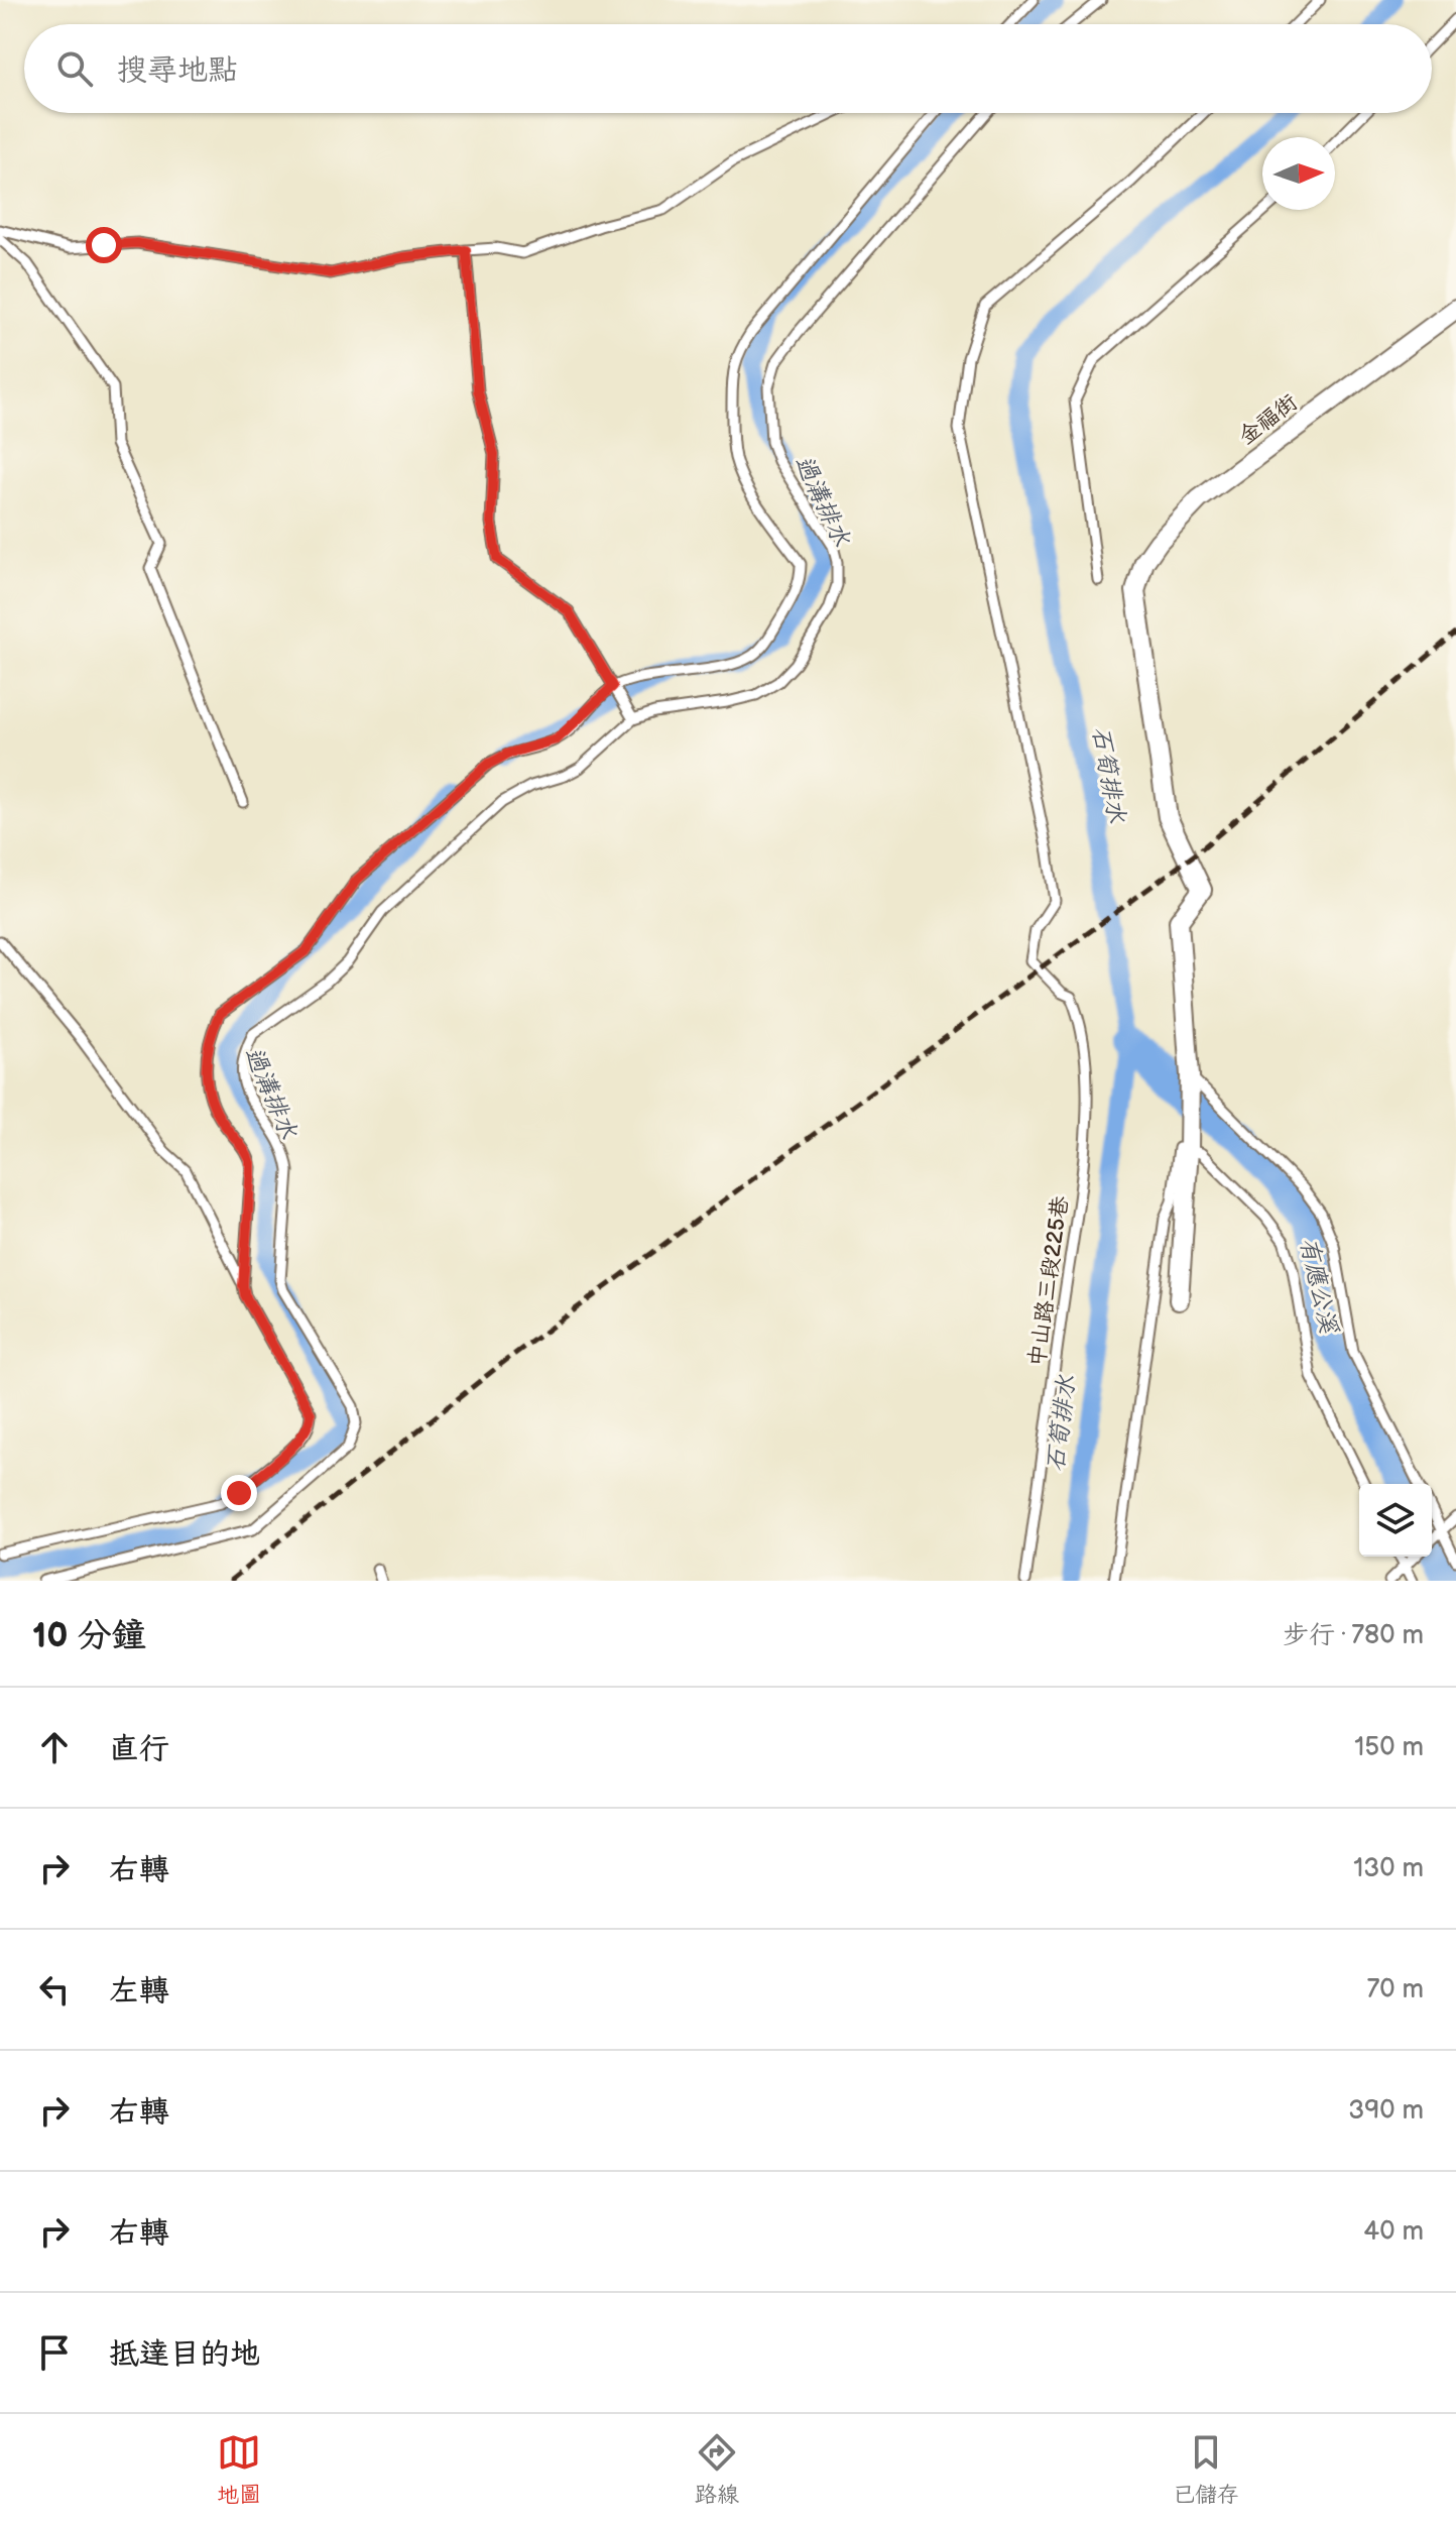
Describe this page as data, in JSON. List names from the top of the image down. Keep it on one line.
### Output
{"streets":{"street":["金福街"],"lane":["中山路三段225巷"]},"water":["過溝排水","石筍排水","有應公溪"],"north":"right","page":{"search":"搜尋地點","heading":["10 分鐘","步行 · 780 m"],"list":[["直行","150 m"],["右轉","130 m"],["左轉","70 m"],["右轉","390 m"],["右轉","40 m"],"抵達目的地"],"nav":["地圖","路線","已儲存"]}}
